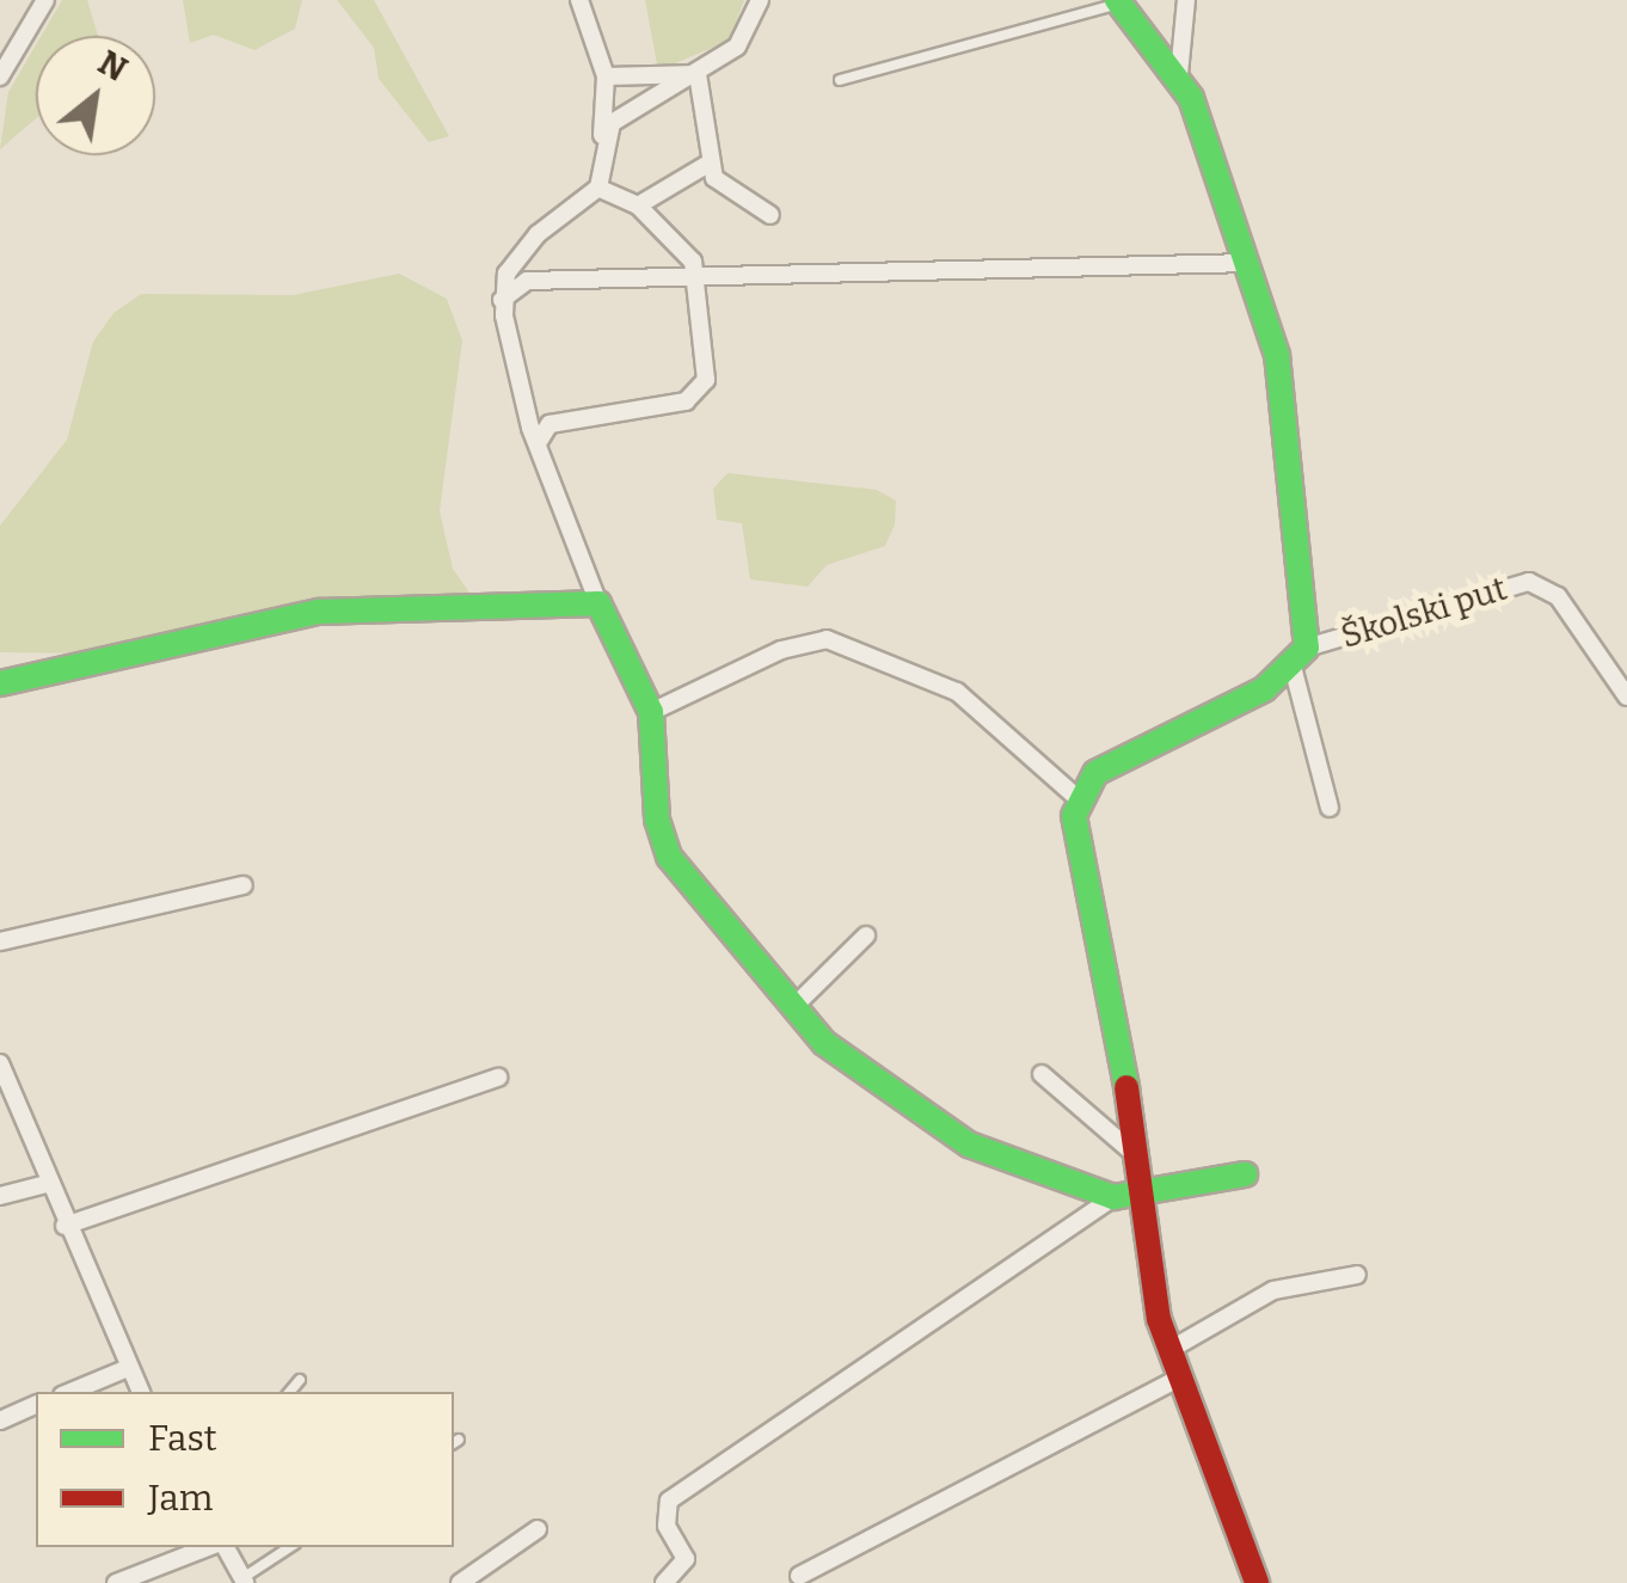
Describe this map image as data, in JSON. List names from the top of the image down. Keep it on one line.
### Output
{"streets":{"street":["Školski put"]},"legend":["Fast","Jam"],"north":"top right"}
